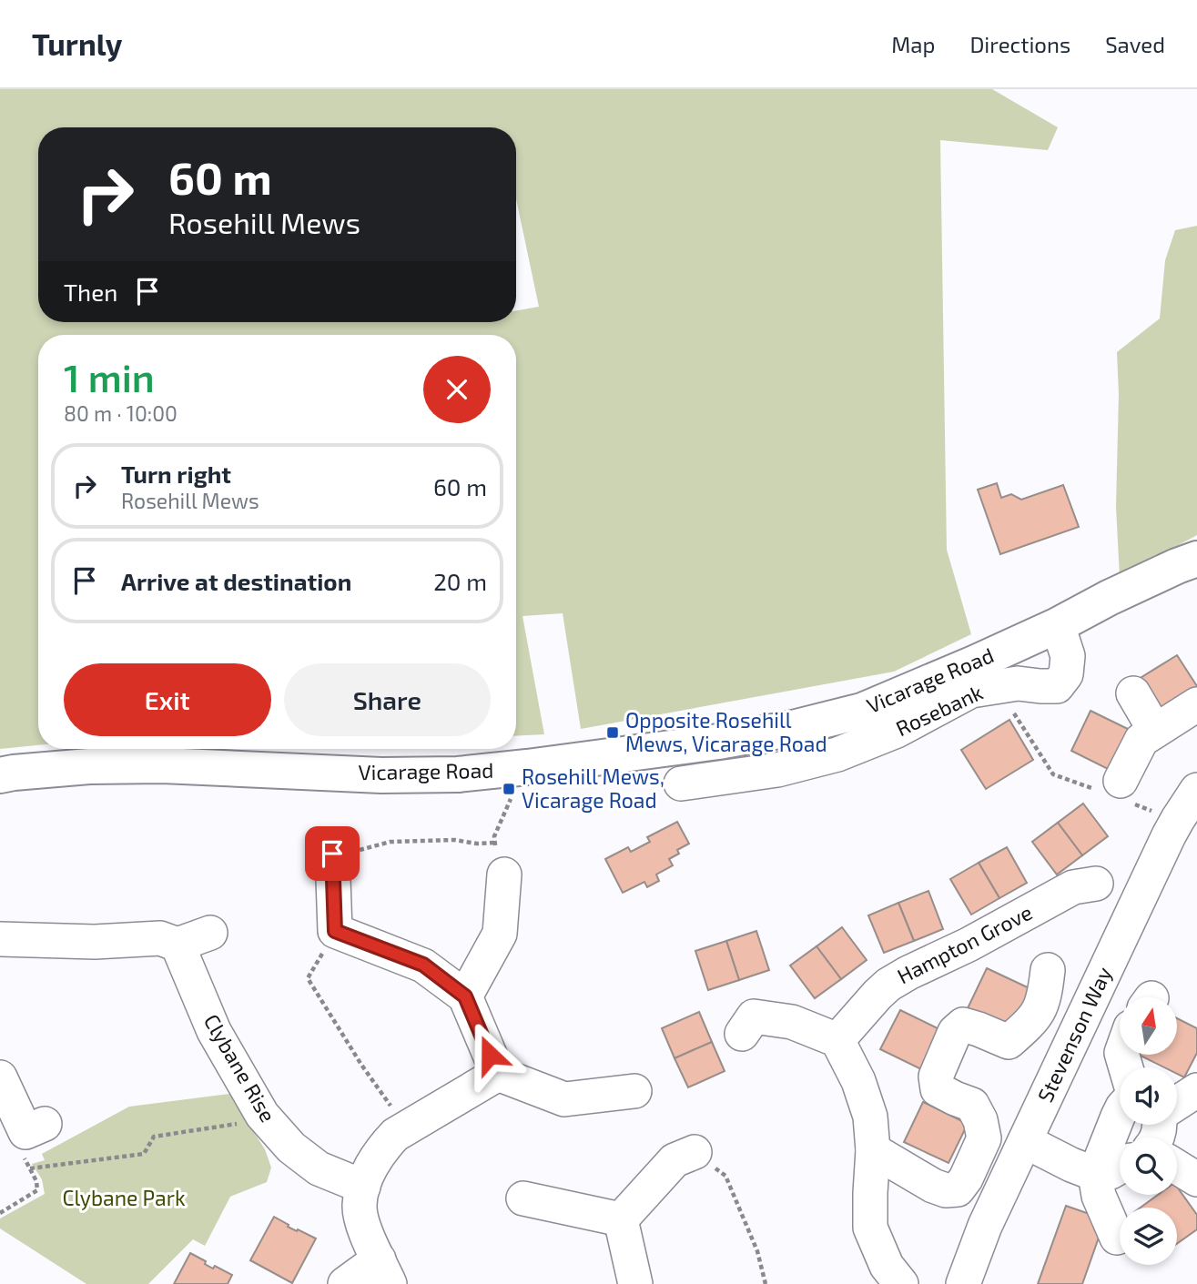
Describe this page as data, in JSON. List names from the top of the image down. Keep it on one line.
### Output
{"streets":{"highway":["Vicarage Road"],"street":["Rosebank","Hampton Grove","Stevenson Way","Clybane Rise"]},"crossings":[["Vicarage Road","Rosebank"]],"parks":["Clybane Park"],"places":{"transit":["Opposite Rosehill Mews, Vicarage Road","Rosehill Mews, Vicarage Road"]},"north":"top","page":{"header":"Turnly","nav":["Map","Directions","Saved"],"turn":["60 m","Rosehill Mews"],"then":"Then","heading":["1 min","80 m · 10:00"],"list":[{"name":"Turn right","note":"Rosehill Mews","value":"60 m"},{"name":"Arrive at destination","value":"20 m"}],"buttons":["Exit","Share"]}}
